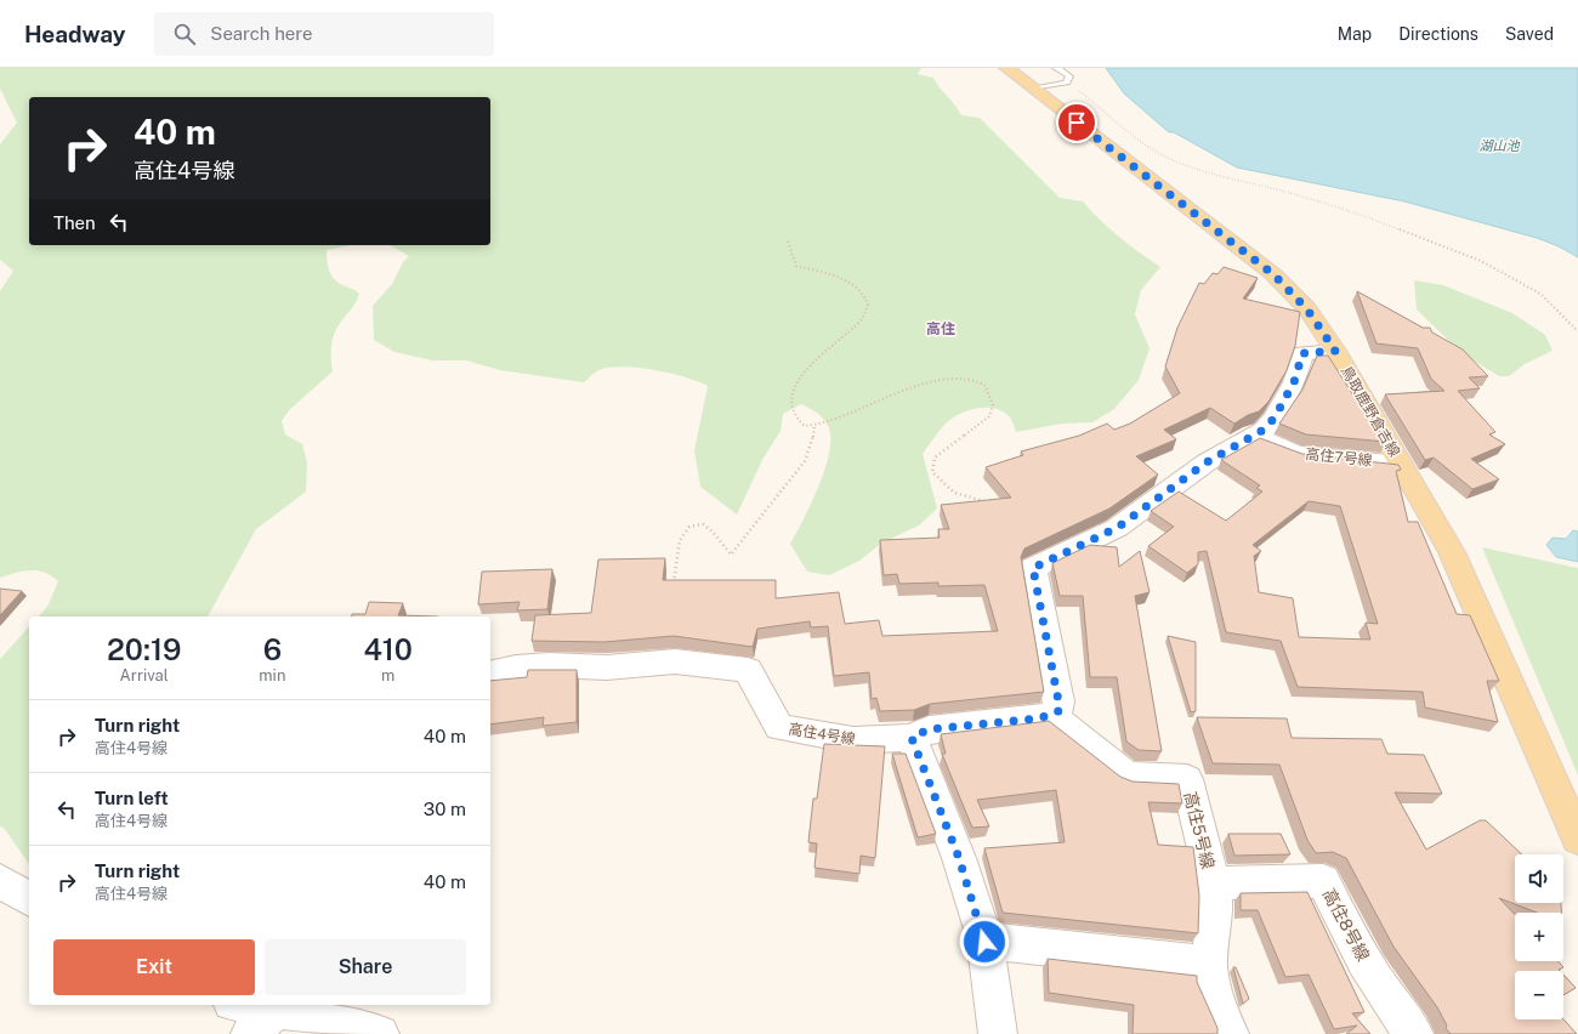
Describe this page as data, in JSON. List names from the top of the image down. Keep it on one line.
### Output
{"streets":{"main road":["鳥取鹿野倉吉線"],"street":["高住7号線","高住4号線","高住5号線","高住8号線"]},"crossings":[["鳥取鹿野倉吉線","高住7号線"],["高住4号線","高住5号線"],["高住5号線","高住8号線"]],"districts":["高住"],"water":["湖山池"],"page":{"header":"Headway","search":"Search here","nav":["Map","Directions","Saved"],"turn":["40 m","高住4号線"],"then":"Then","eta":["20:19","Arrival","6","min","410","m"],"list":[{"name":"Turn right","note":"高住4号線","value":"40 m"},{"name":"Turn left","note":"高住4号線","value":"30 m"},{"name":"Turn right","note":"高住4号線","value":"40 m"}],"map_buttons":["+","−"],"buttons":["Exit","Share"]}}
